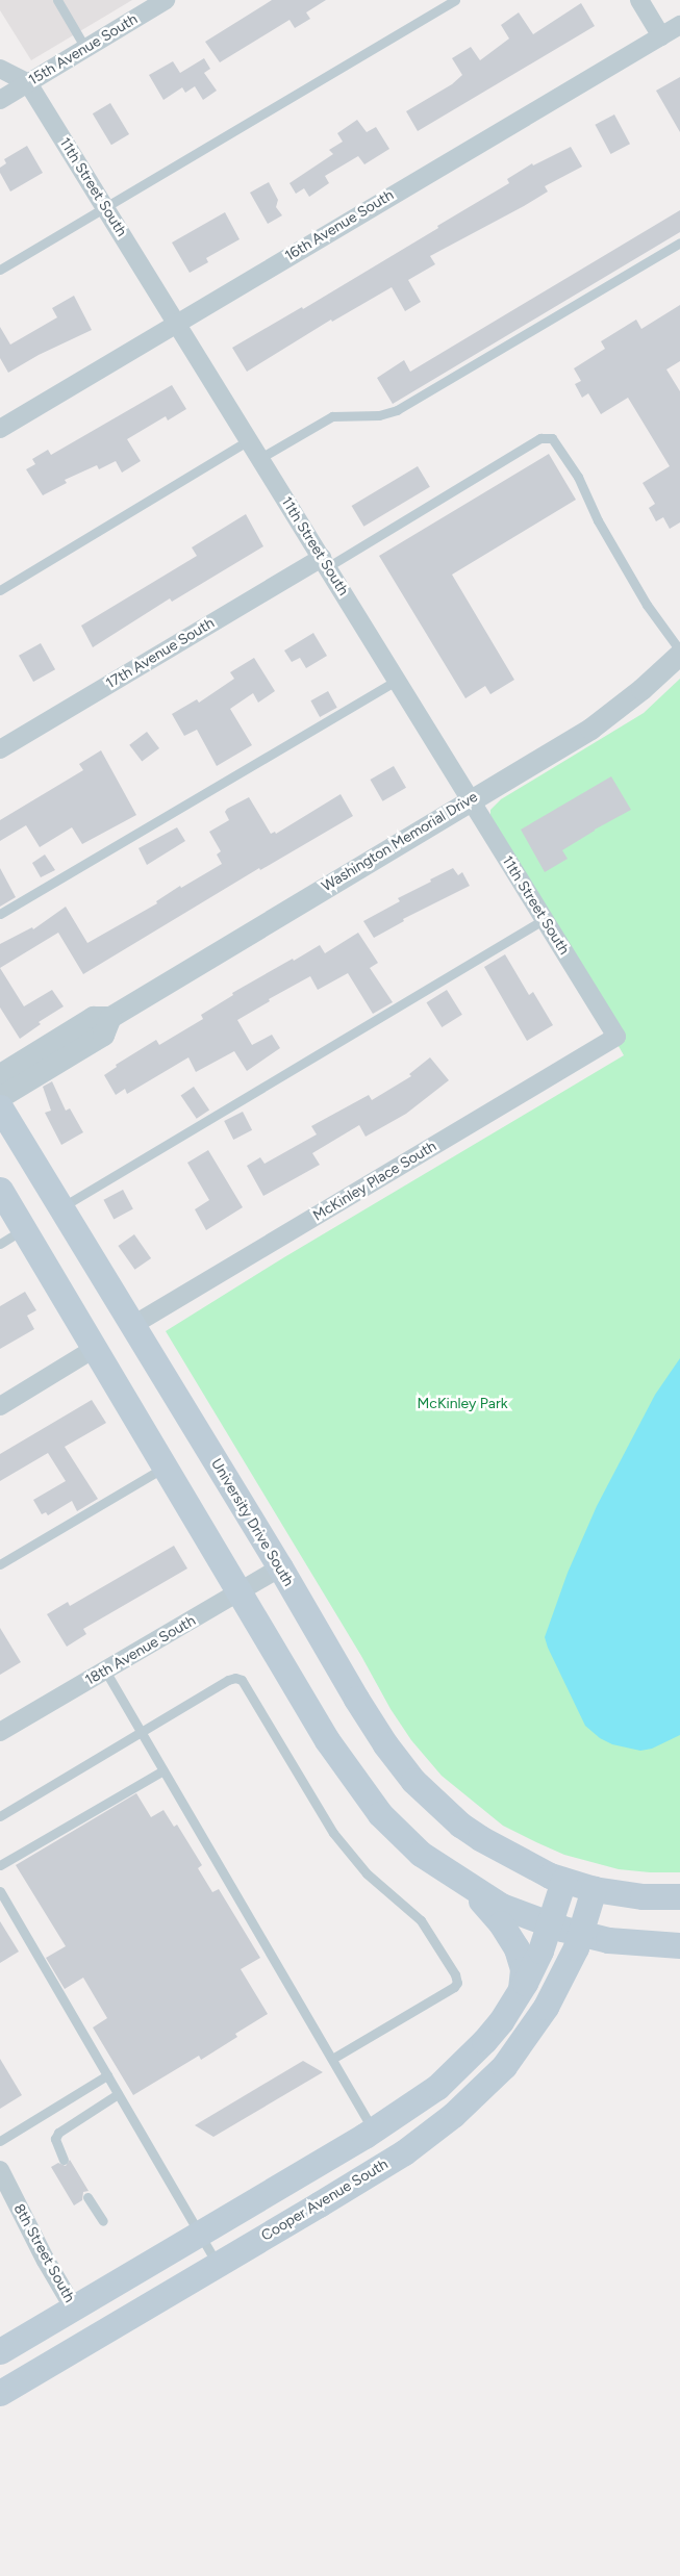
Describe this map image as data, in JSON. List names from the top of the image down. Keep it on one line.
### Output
{"streets":{"main road":["University Drive South","Cooper Avenue South"],"street":["15th Avenue South","11th Street South","16th Avenue South","17th Avenue South","Washington Memorial Drive","McKinley Place South","18th Avenue South","8th Street South"]},"crossings":[["15th Avenue South","11th Street South"],["11th Street South","16th Avenue South"],["11th Street South","17th Avenue South"],["11th Street South","Washington Memorial Drive"],["11th Street South","McKinley Place South"],["McKinley Place South","University Drive South"],["University Drive South","18th Avenue South"]],"parks":["McKinley Park"]}
